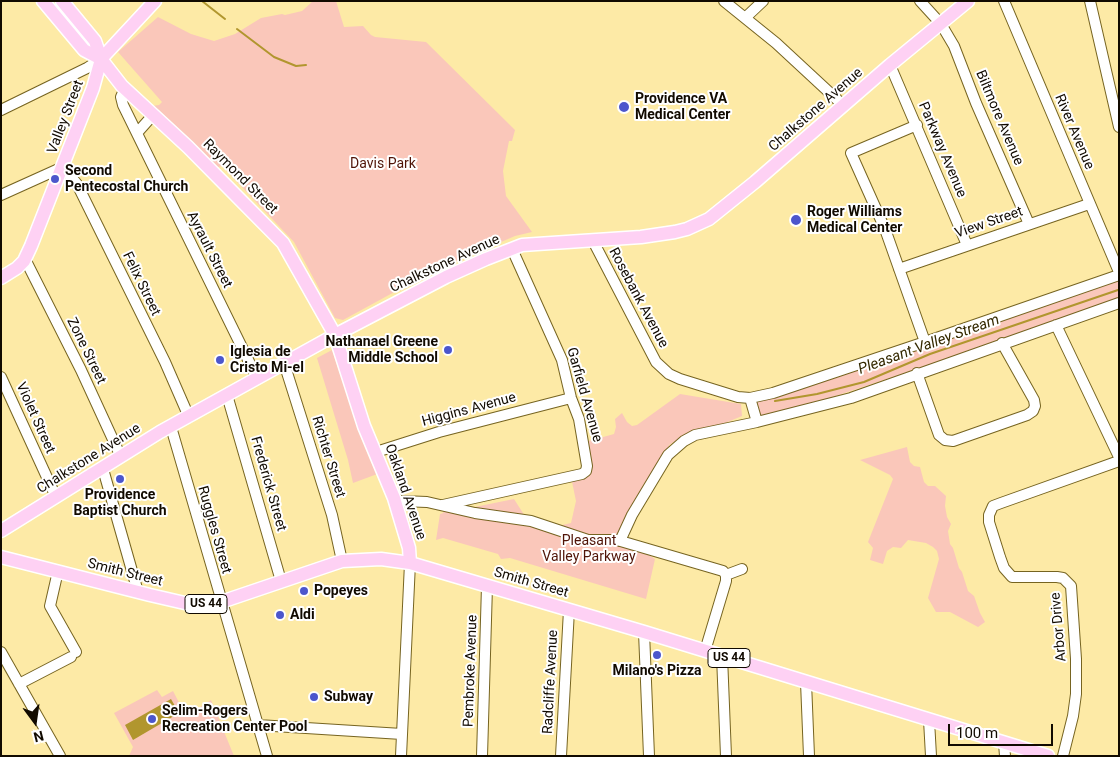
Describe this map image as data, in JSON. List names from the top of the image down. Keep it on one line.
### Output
{"streets":{"main road":["Chalkstone Avenue","Valley Street","Raymond Street","Oakland Avenue","Smith Street","US 44"],"street":["Biltmore Avenue","River Avenue","Parkway Avenue","View Street","Ayrault Street","Felix Street","Rosebank Avenue","Zone Street","Garfield Avenue","Higgins Avenue","Violet Street","Richter Street","Frederick Street","Ruggles Street","Arbor Drive","Pembroke Avenue","Radcliffe Avenue"]},"crossings":[["Chalkstone Avenue","Biltmore Avenue"],["Chalkstone Avenue","Parkway Avenue"],["Chalkstone Avenue","Raymond Street"],["Chalkstone Avenue","Ayrault Street"],["Chalkstone Avenue","Felix Street"],["Chalkstone Avenue","Rosebank Avenue"],["Chalkstone Avenue","Zone Street"],["Chalkstone Avenue","Garfield Avenue"],["Chalkstone Avenue","Violet Street"],["Chalkstone Avenue","Richter Street"],["Chalkstone Avenue","Frederick Street"],["Chalkstone Avenue","Oakland Avenue"],["Chalkstone Avenue","Ruggles Street"],["Valley Street","Raymond Street"],["Valley Street","Felix Street"],["Valley Street","Zone Street"],["Biltmore Avenue","View Street"],["River Avenue","View Street"],["Parkway Avenue","View Street"],["Raymond Street","Ayrault Street"],["Raymond Street","Oakland Avenue"],["Garfield Avenue","Higgins Avenue"],["Higgins Avenue","Oakland Avenue"],["Richter Street","Smith Street"],["Frederick Street","Smith Street"],["Oakland Avenue","Smith Street"],["Ruggles Street","Smith Street"],["Smith Street","Pembroke Avenue"],["Smith Street","Radcliffe Avenue"]],"water":["Pleasant Valley Stream"],"parks":["Davis Park","Pleasant Valley Parkway"],"places":["Providence VA Medical Center","Second Pentecostal Church","Roger Williams Medical Center","Nathanael Greene Middle School","Iglesia de Cristo Mi-el","Providence Baptist Church","Popeyes","Aldi","Milano's Pizza","Subway","Selim-Rogers Recreation Center Pool"],"scale_bar":"100 m","north":"bottom"}
